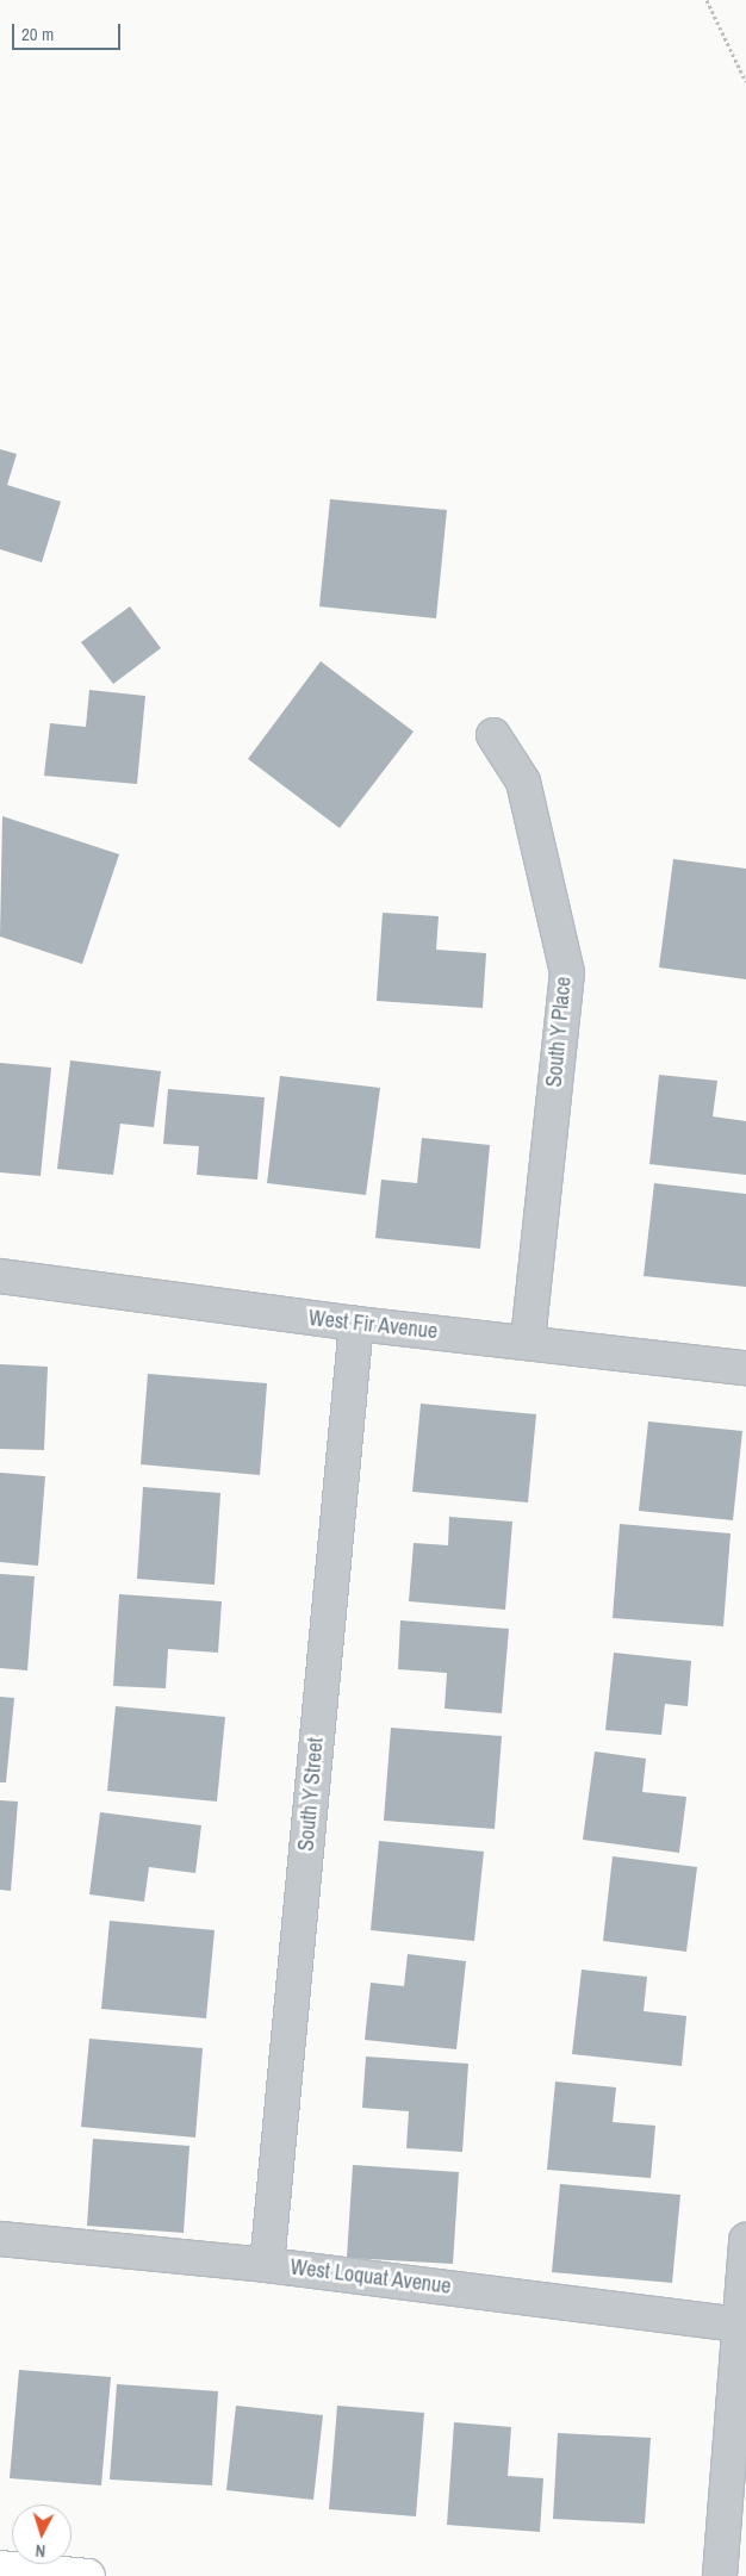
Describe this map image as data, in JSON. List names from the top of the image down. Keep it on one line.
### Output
{"streets":{"street":["South Y Place","West Fir Avenue","South Y Street","West Loquat Avenue"]},"crossings":[["South Y Place","West Fir Avenue"],["West Fir Avenue","South Y Street"],["South Y Street","West Loquat Avenue"]],"scale_bar":"20 m","north":"bottom"}
